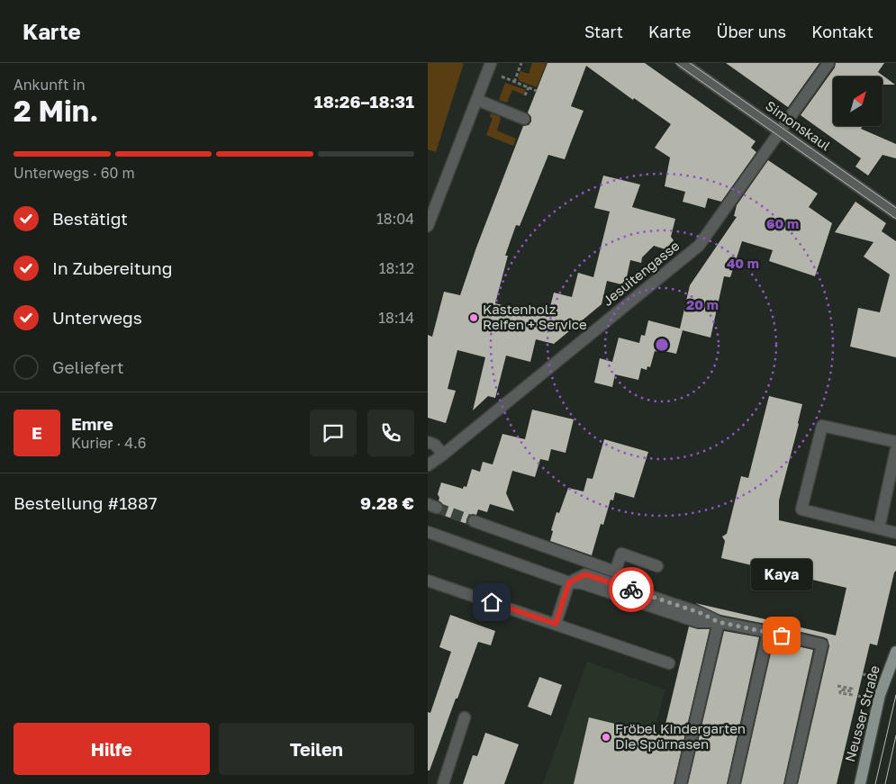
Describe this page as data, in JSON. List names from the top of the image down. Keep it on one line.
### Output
{"streets":{"main road":["Neusser Straße"],"street":["Simonskaul","Jesuitengasse"]},"crossings":[["Simonskaul","Jesuitengasse"]],"places":["Kastenholz Reifen + Service","Kaya","Fröbel Kindergarten Die Spürnasen"],"north":"top right","page":{"header":"Karte","nav":["Start","Karte","Über uns","Kontakt"],"heading":["2 Min.","Ankunft in","18:26–18:31"],"panel":["Emre","Kurier · 4.6","Bestellung #1887","9.28 €"],"bar":"Unterwegs · 60 m","list":[["Bestätigt","18:04"],["In Zubereitung","18:12"],["Unterwegs","18:14"],"Geliefert"],"round":"E","bubble":"Kaya","buttons":["Hilfe","Teilen"]},"rings":["60 m","40 m","20 m"]}
